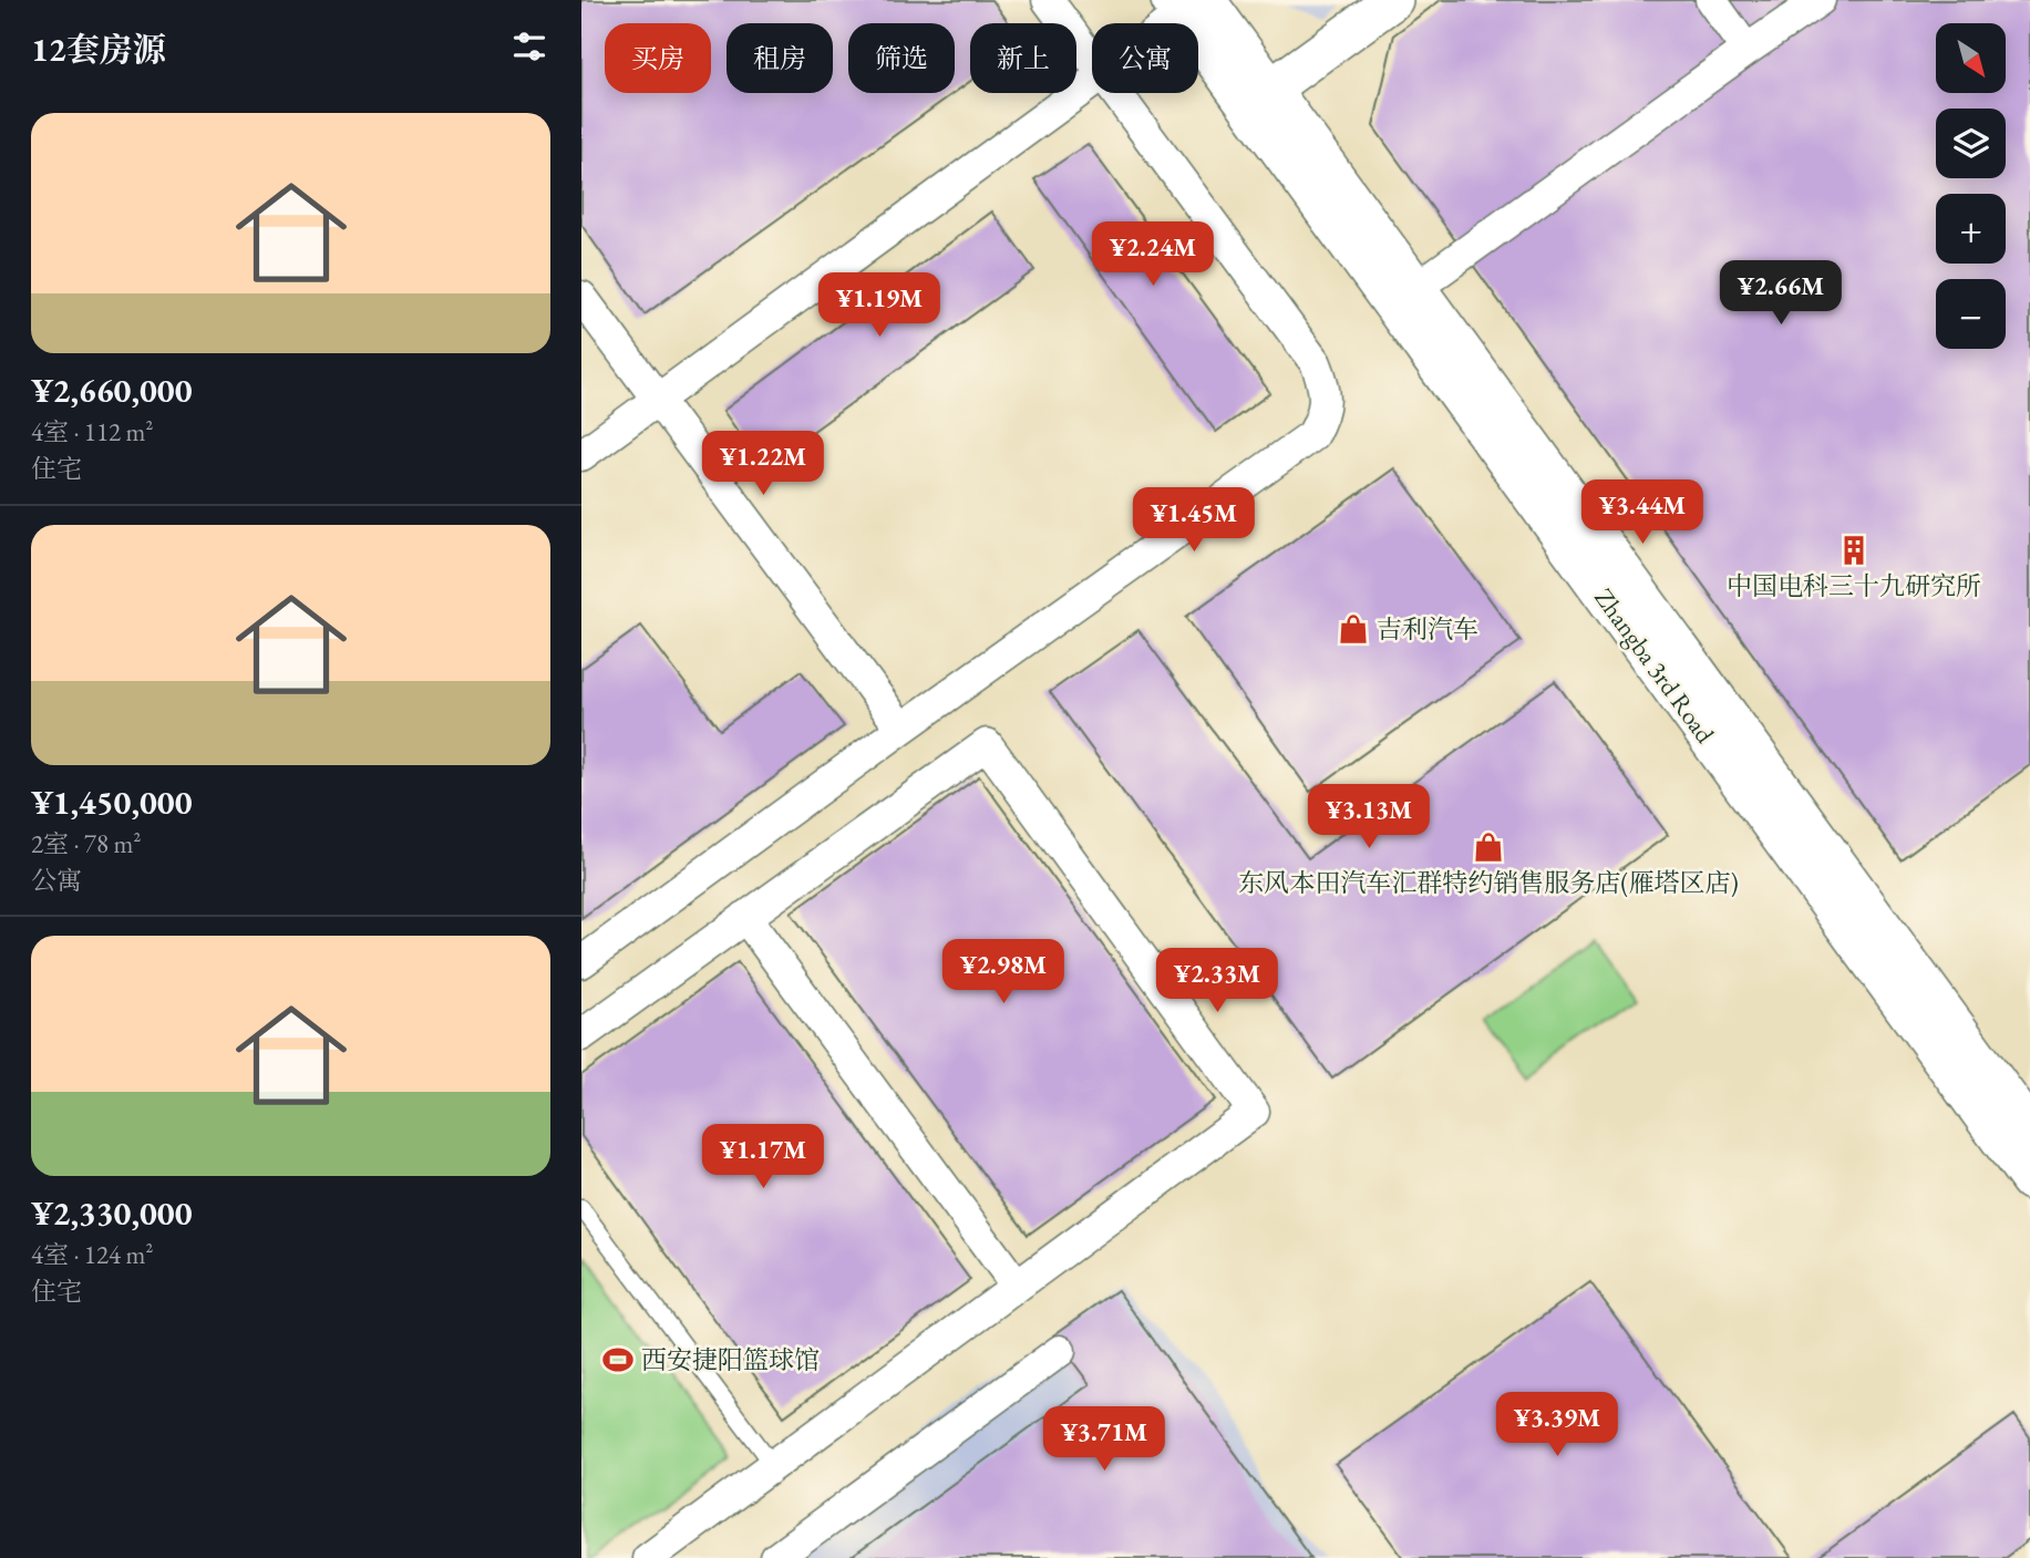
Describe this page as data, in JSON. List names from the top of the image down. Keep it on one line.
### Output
{"streets":{"street":["Zhangba 3rd Road"]},"places":{"building":["中国电科三十九研究所"],"shop":["吉利汽车","东风本田汽车汇群特约销售服务店(雁塔区店)"],"sports":["西安捷阳篮球馆"]},"north":"bottom right","page":{"heading":"12套房源","map_buttons":["+","−"],"chip":["买房","租房","筛选","新上","公寓"],"list":[{"name":"¥2,660,000","note":"4室 · 112 m² · 住宅"},{"name":"¥1,450,000","note":"2室 · 78 m² · 公寓"},{"name":"¥2,330,000","note":"4室 · 124 m² · 住宅"}],"price":["¥2.24M","¥2.66M","¥1.19M","¥1.22M","¥3.44M","¥1.45M","¥3.13M","¥2.98M","¥2.33M","¥1.17M","¥3.39M","¥3.71M"]}}
